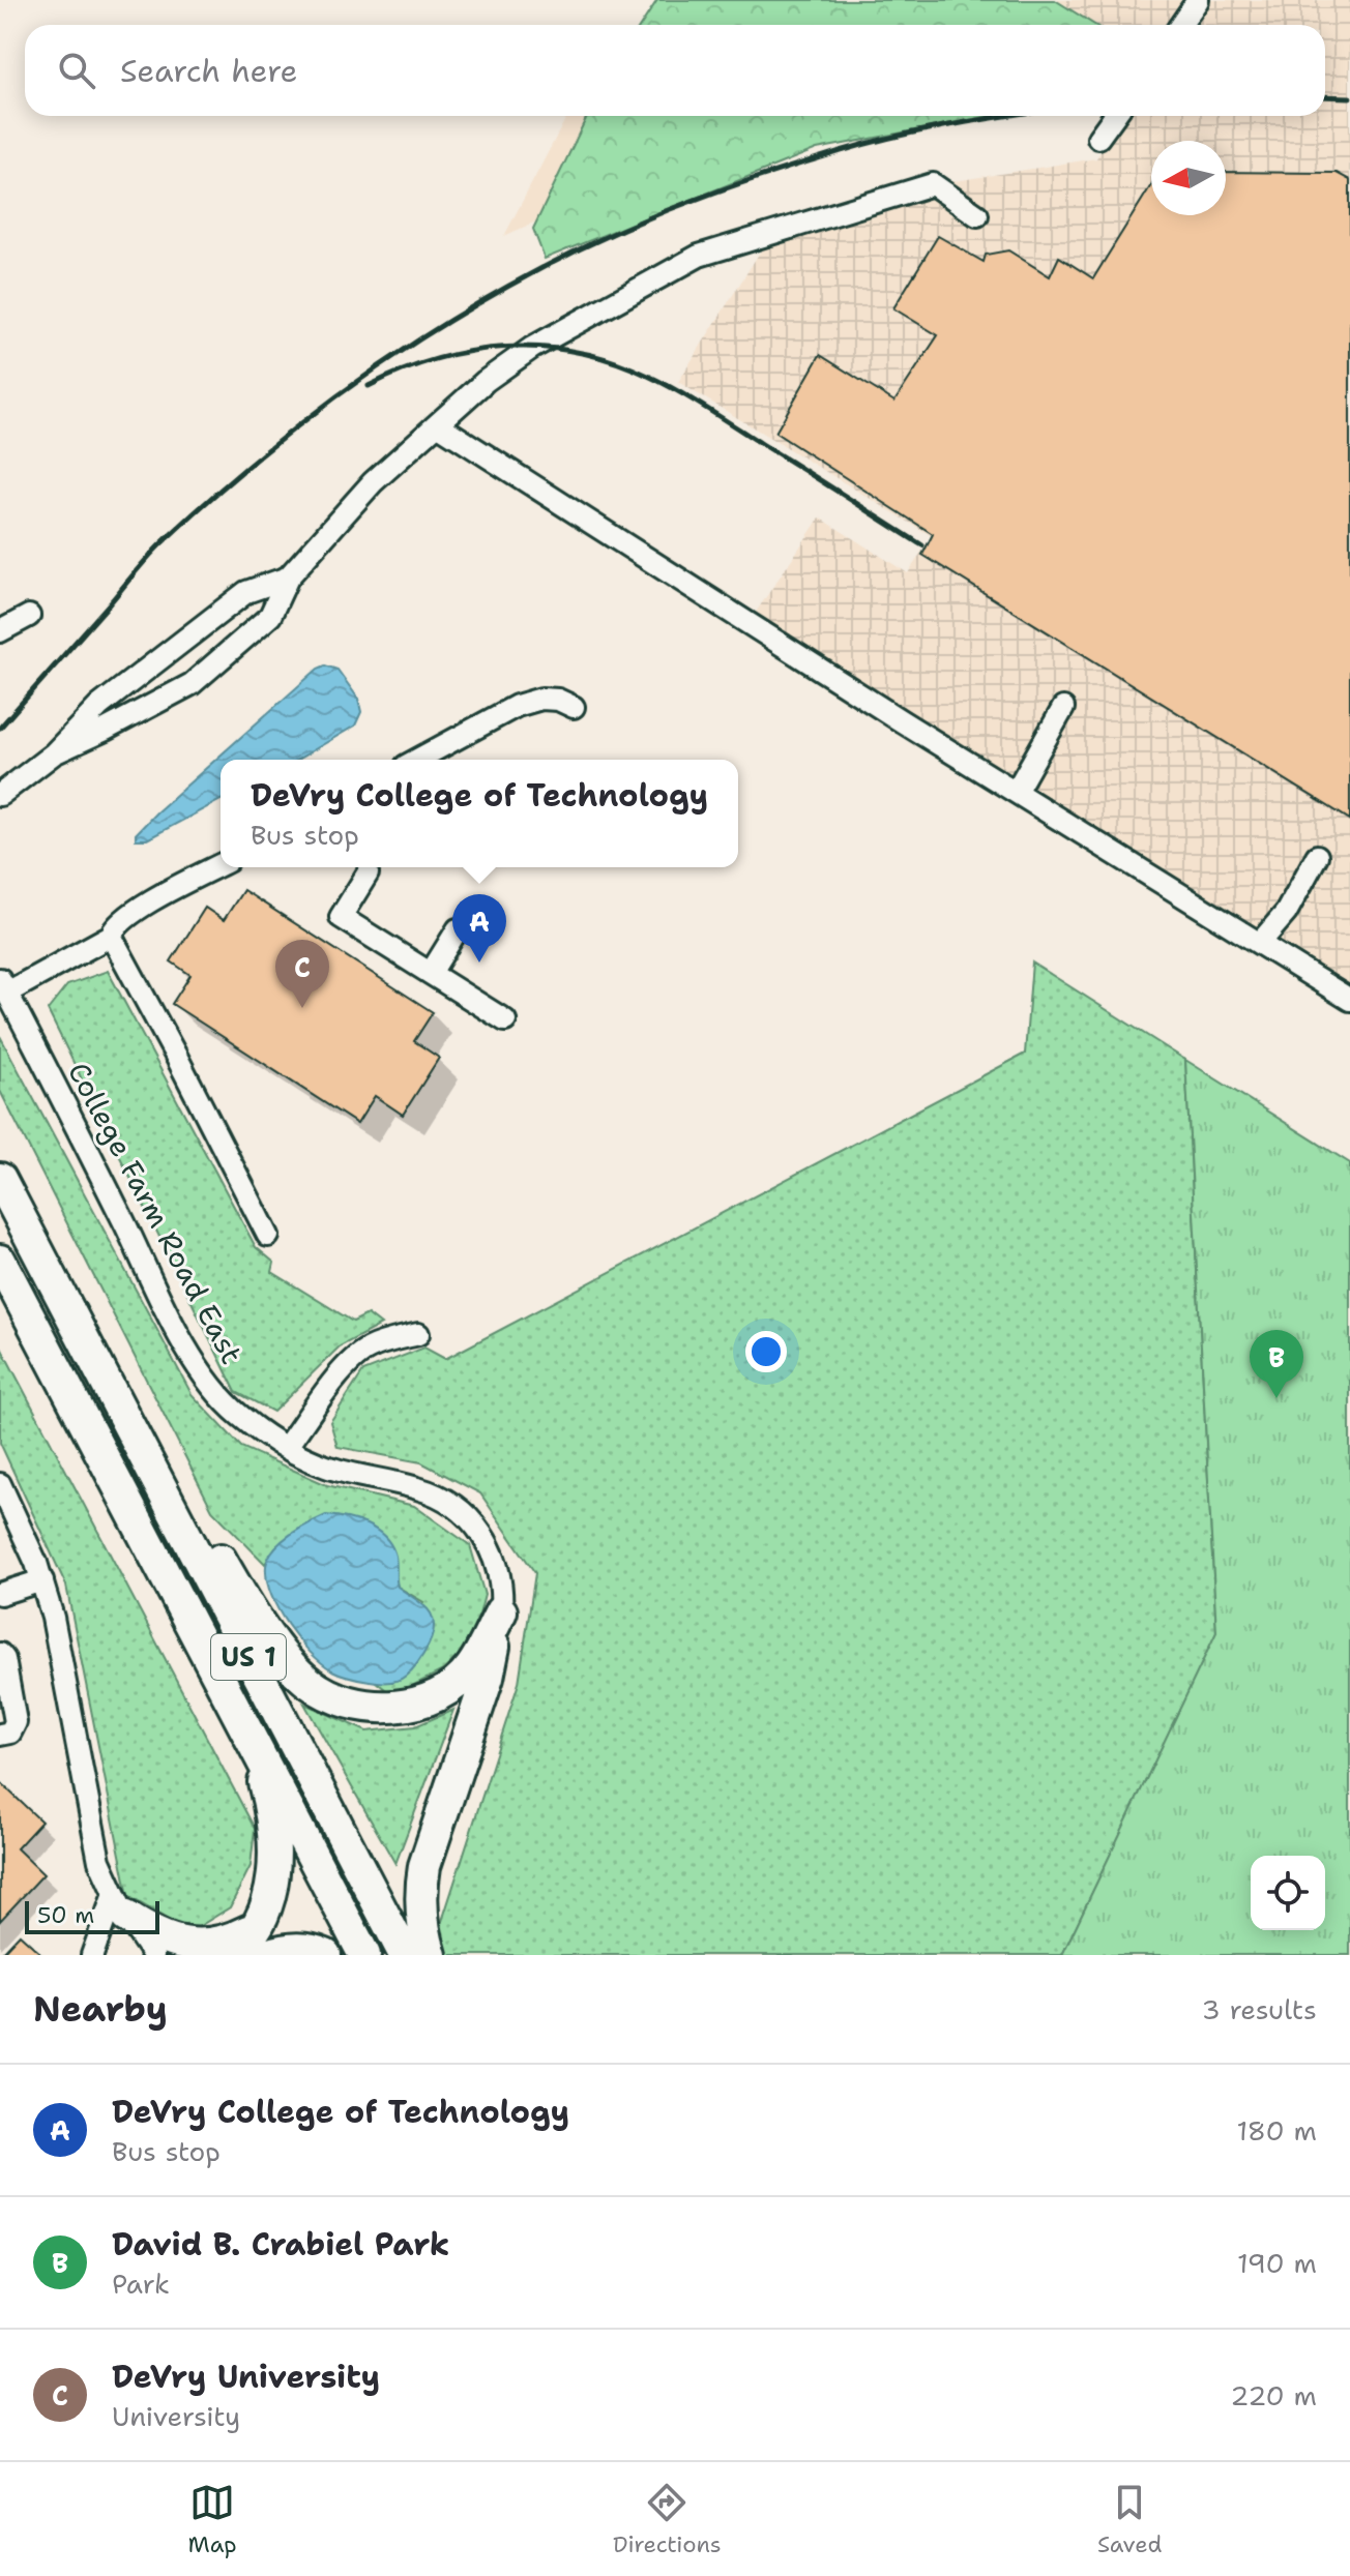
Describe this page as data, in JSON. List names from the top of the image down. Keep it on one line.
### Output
{"streets":{"highway":["US 1"],"street":["College Farm Road East"]},"scale_bar":"50 m","north":"left","page":{"search":"Search here","popup":["DeVry College of Technology","Bus stop"],"pins":["A","C","B"],"scale":"50 m","heading":["Nearby","3 results"],"list":[{"mark":"A","name":"DeVry College of Technology","note":"Bus stop","value":"180 m"},{"mark":"B","name":"David B. Crabiel Park","note":"Park","value":"190 m"},{"mark":"C","name":"DeVry University","note":"University","value":"220 m"}],"nav":["Map","Directions","Saved"]}}
